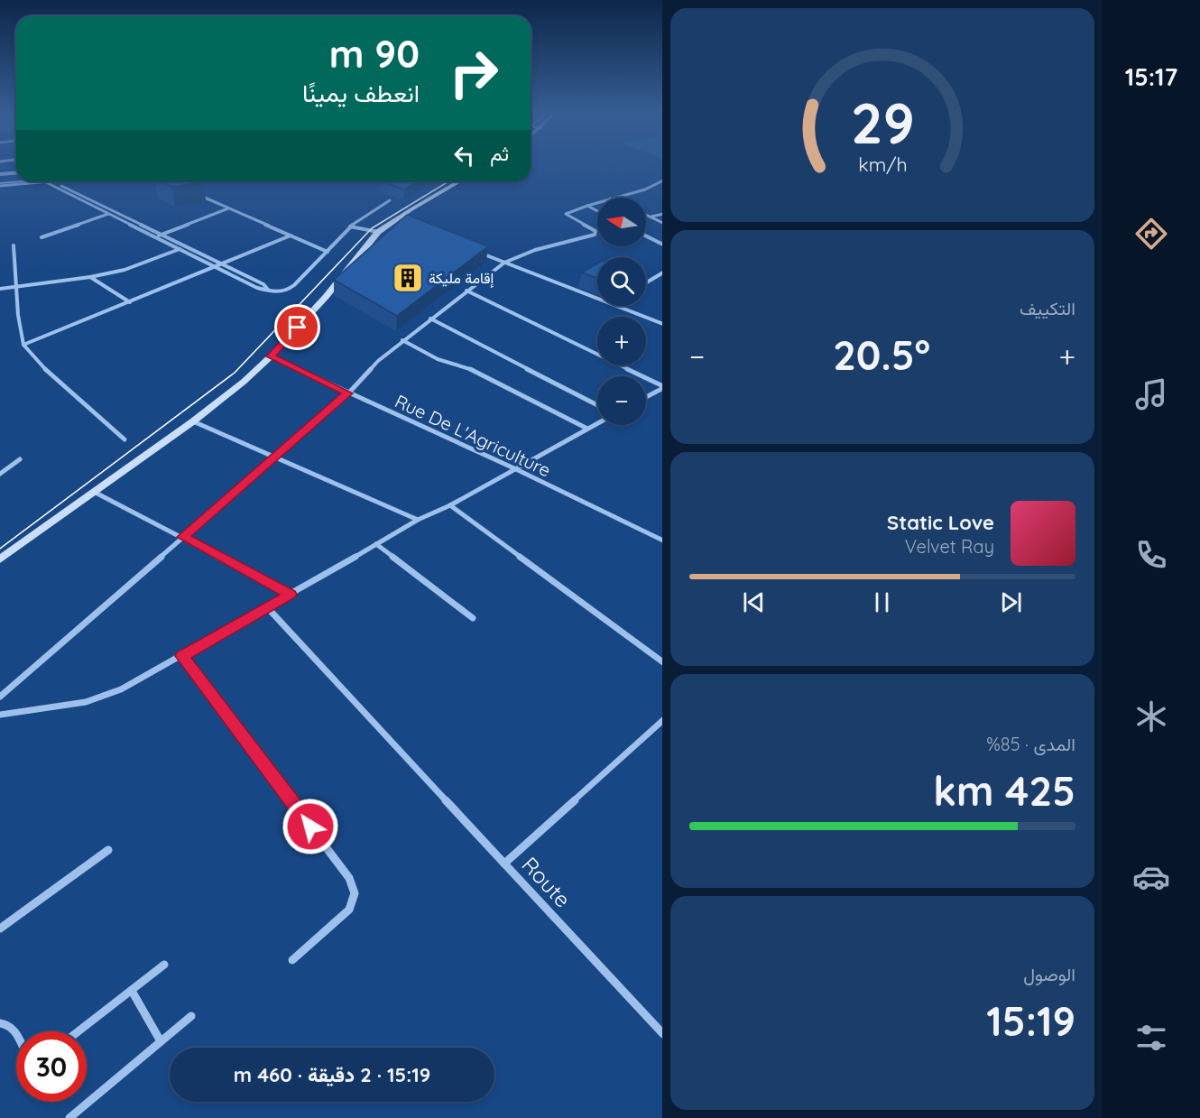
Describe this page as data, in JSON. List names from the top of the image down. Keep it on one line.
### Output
{"streets":{"street":["Rue De L'Agriculture","Route"]},"places":{"building":["إقامة مليكة"]},"north":"left","page":{"tabs":"15:17","turn":["90 m","انعطف يمينًا"],"then":"ثم","map_buttons":["+","−"],"tile":["التكييف",["المدى · 85%","425 km"],["الوصول","15:19"]],"heat":["−","20.5°","+"],"song":["Static Love","Velvet Ray"],"limit":"30","trip":"15:19 · 2 دقيقة · 460 m","gauge":["29","km/h"]}}
